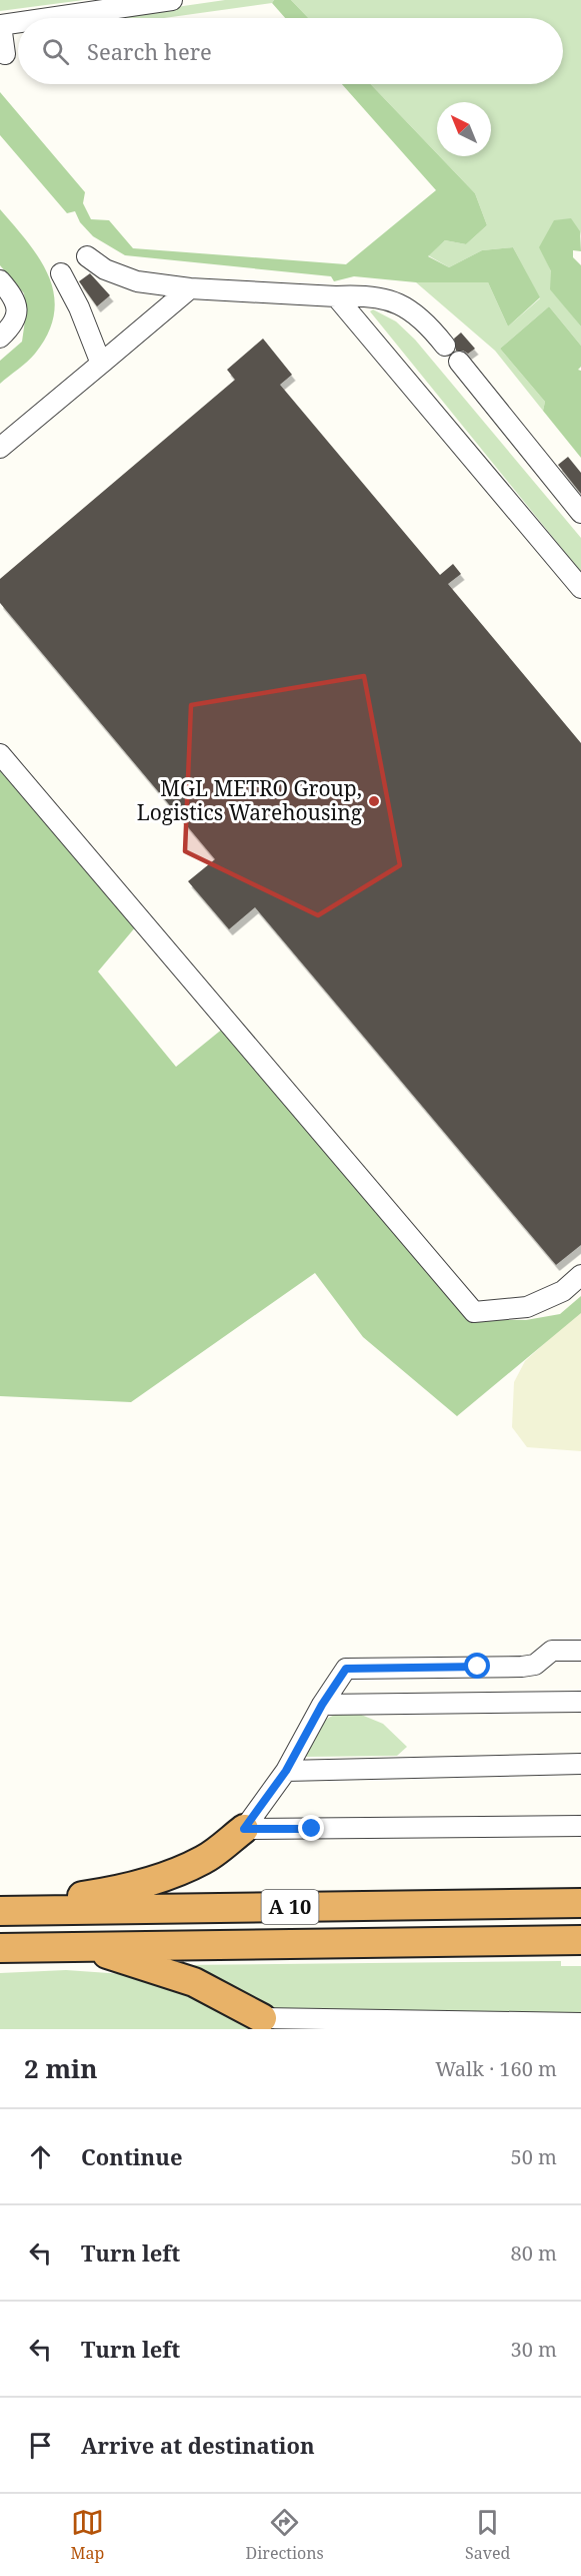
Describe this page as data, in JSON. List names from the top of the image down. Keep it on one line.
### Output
{"streets":{"highway":["A 10"]},"places":["MGL METRO Group, Logistics Warehousing"],"north":"top left","page":{"search":"Search here","heading":["2 min","Walk · 160 m"],"list":[["Continue","50 m"],["Turn left","80 m"],["Turn left","30 m"],"Arrive at destination"],"nav":["Map","Directions","Saved"]}}
